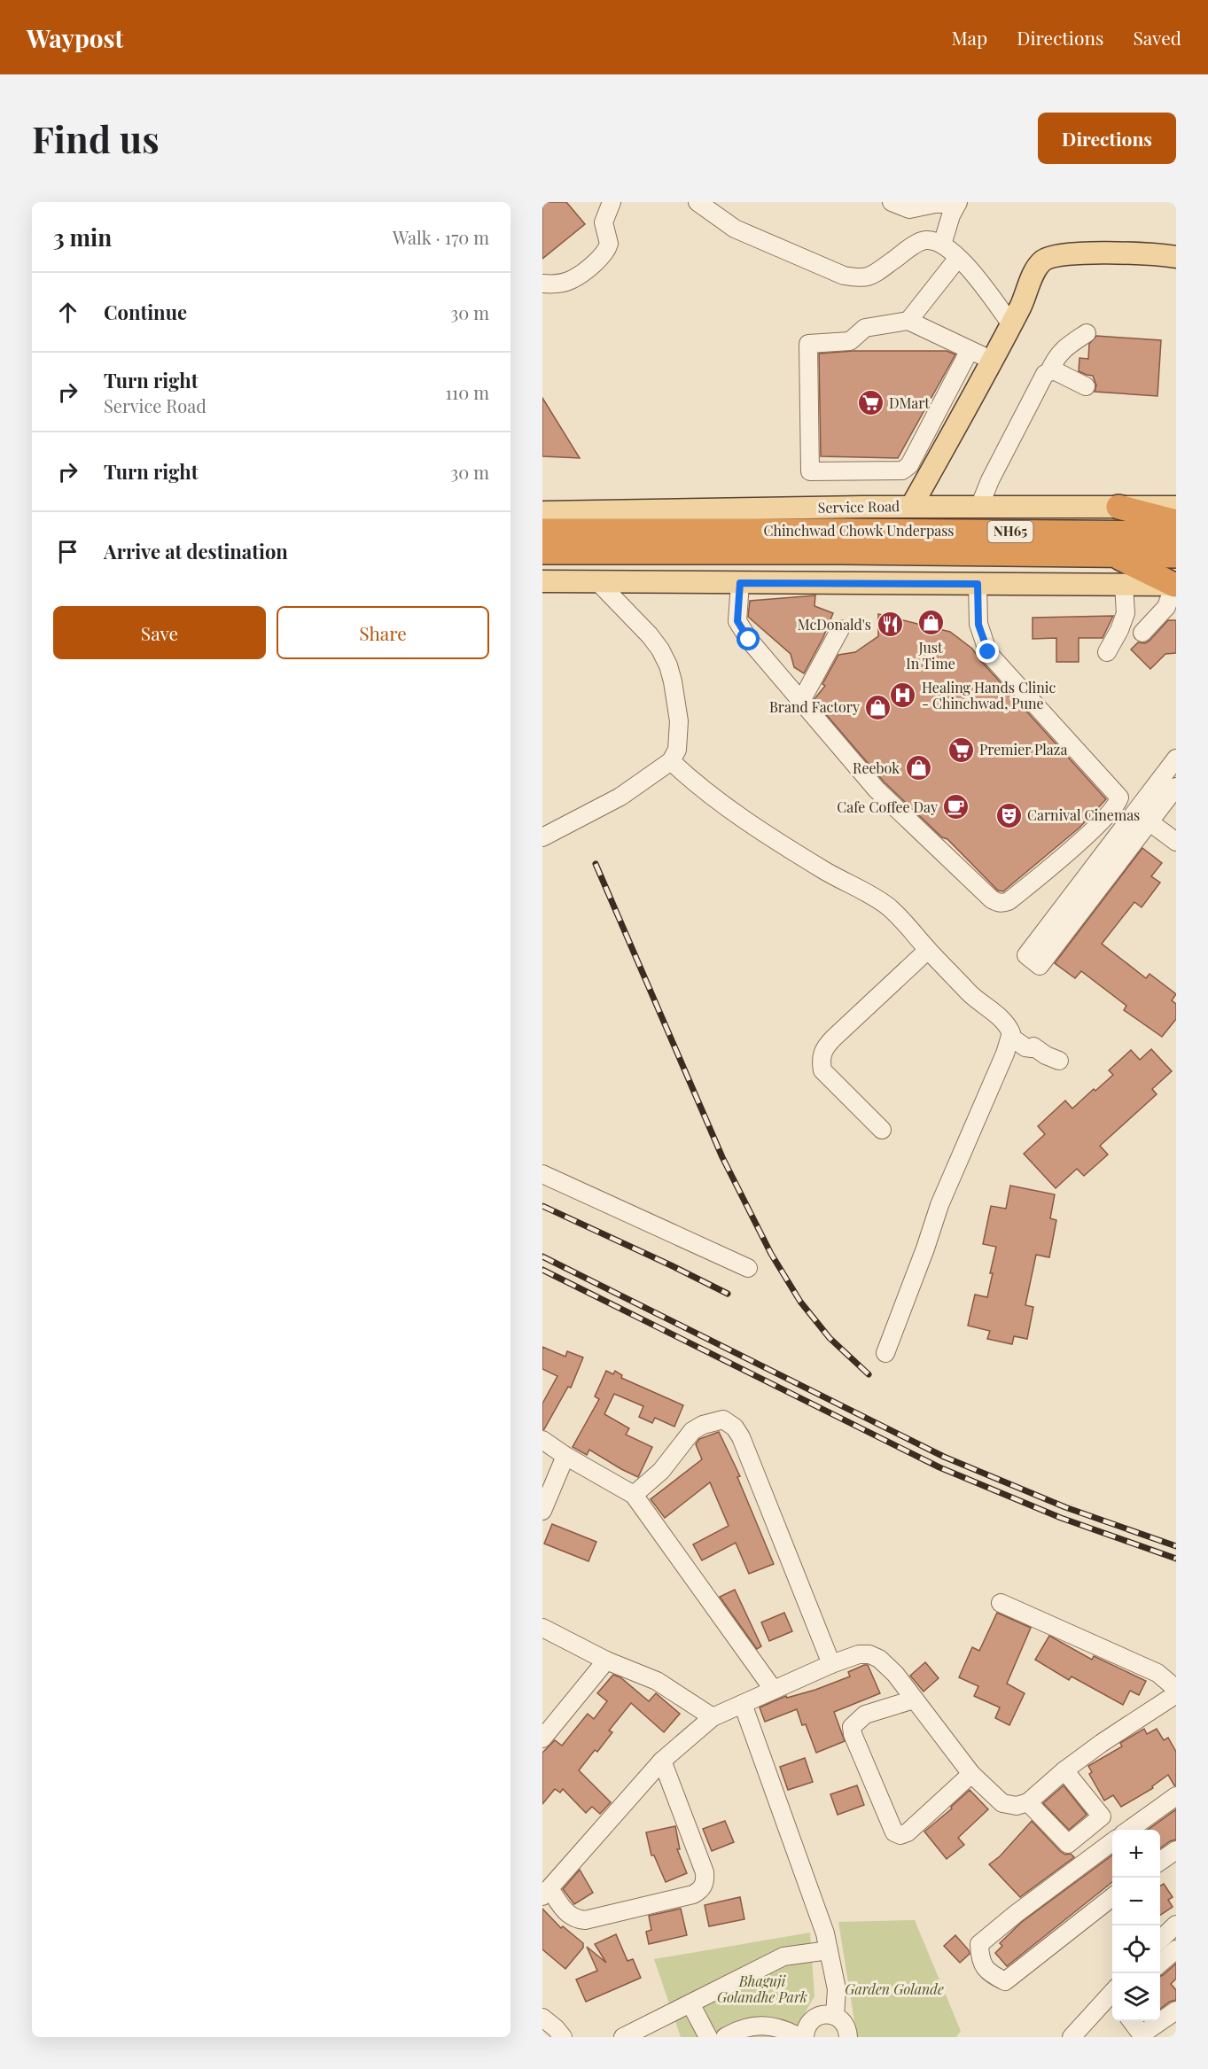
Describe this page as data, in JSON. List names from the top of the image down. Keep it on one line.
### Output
{"streets":{"highway":["Chinchwad Chowk Underpass","NH65"],"main road":["Service Road"]},"crossings":[["Chinchwad Chowk Underpass","NH65"]],"parks":["Bhaguji Golandhe Park","Garden Golande"],"places":{"supermarket":["DMart","Premier Plaza"],"shop":["Just In Time","Brand Factory","Reebok"],"restaurant":["McDonald's"],"hospital":["Healing Hands Clinic - Chinchwad, Pune"],"cafe":["Cafe Coffee Day"],"theatre":["Carnival Cinemas"]},"page":{"header":"Waypost","nav":["Map","Directions","Saved"],"buttons":["Directions",["Save","Share"]],"title":"Find us","heading":["3 min","Walk · 170 m"],"list":[["Continue","30 m"],["Turn right","Service Road","110 m"],["Turn right","30 m"],"Arrive at destination"],"map_buttons":["+","−"]}}
